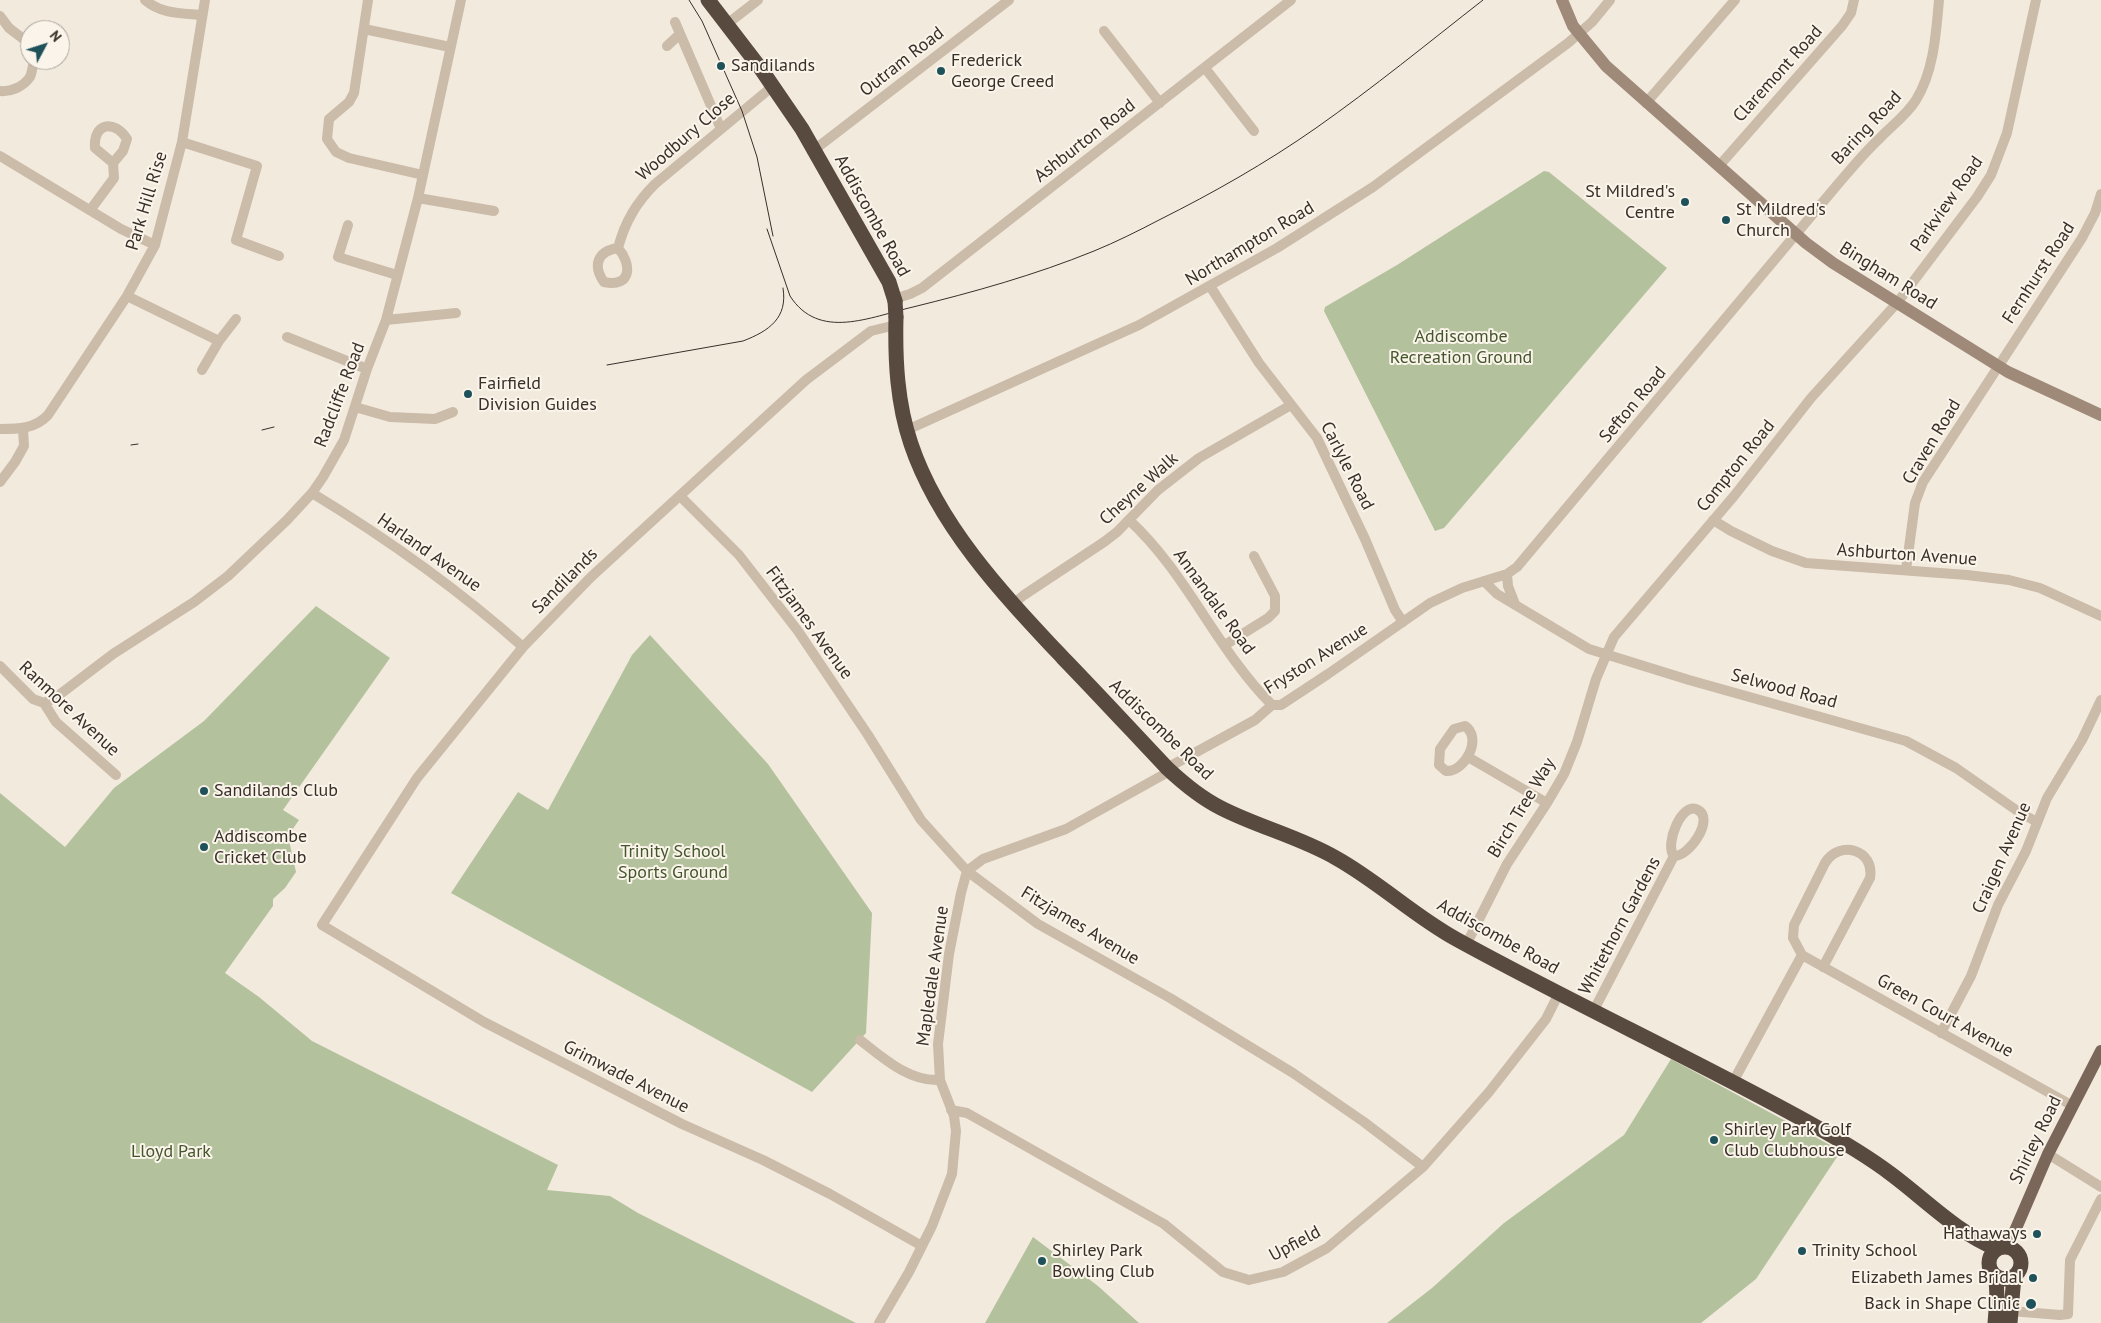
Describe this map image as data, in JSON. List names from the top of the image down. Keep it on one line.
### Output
{"streets":{"highway":["Addiscombe Road"],"main road":["Shirley Road"],"street":["Outram Road","Claremont Road","Baring Road","Woodbury Close","Ashburton Road","Park Hill Rise","Parkview Road","Northampton Road","Fernhurst Road","Bingham Road","Radcliffe Road","Sefton Road","Craven Road","Carlyle Road","Compton Road","Cheyne Walk","Harland Avenue","Ashburton Avenue","Sandilands","Annandale Road","Fitzjames Avenue","Fryston Avenue","Selwood Road","Ranmore Avenue","Birch Tree Way","Craigen Avenue","Whitethorn Gardens","Mapledale Avenue","Green Court Avenue","Grimwade Avenue","Upfield"]},"crossings":[["Outram Road","Addiscombe Road"],["Claremont Road","Bingham Road"],["Baring Road","Bingham Road"],["Baring Road","Sefton Road"],["Woodbury Close","Addiscombe Road"],["Ashburton Road","Addiscombe Road"],["Parkview Road","Bingham Road"],["Parkview Road","Compton Road"],["Addiscombe Road","Northampton Road"],["Addiscombe Road","Cheyne Walk"],["Addiscombe Road","Sandilands"],["Addiscombe Road","Fryston Avenue"],["Addiscombe Road","Birch Tree Way"],["Addiscombe Road","Whitethorn Gardens"],["Addiscombe Road","Shirley Road"],["Addiscombe Road","Upfield"],["Northampton Road","Bingham Road"],["Northampton Road","Carlyle Road"],["Fernhurst Road","Bingham Road"],["Fernhurst Road","Craven Road"],["Bingham Road","Sefton Road"],["Bingham Road","Craven Road"],["Bingham Road","Compton Road"],["Radcliffe Road","Harland Avenue"],["Radcliffe Road","Ranmore Avenue"],["Sefton Road","Fryston Avenue"],["Sefton Road","Selwood Road"],["Craven Road","Ashburton Avenue"],["Carlyle Road","Cheyne Walk"],["Carlyle Road","Fryston Avenue"],["Compton Road","Ashburton Avenue"],["Compton Road","Selwood Road"],["Compton Road","Birch Tree Way"],["Cheyne Walk","Annandale Road"],["Harland Avenue","Sandilands"],["Sandilands","Fitzjames Avenue"],["Sandilands","Grimwade Avenue"],["Annandale Road","Fryston Avenue"],["Fitzjames Avenue","Mapledale Avenue"],["Fitzjames Avenue","Upfield"],["Fryston Avenue","Selwood Road"],["Selwood Road","Birch Tree Way"],["Selwood Road","Craigen Avenue"],["Craigen Avenue","Green Court Avenue"],["Mapledale Avenue","Grimwade Avenue"],["Mapledale Avenue","Upfield"],["Green Court Avenue","Shirley Road"]],"parks":["Addiscombe Recreation Ground","Trinity School Sports Ground","Lloyd Park"],"places":["Sandilands","Frederick George Creed","St Mildred's Centre","St Mildred's Church","Fairfield Division Guides","Sandilands Club","Addiscombe Cricket Club","Shirley Park Golf Club Clubhouse","Hathaways","Trinity School","Shirley Park Bowling Club","Elizabeth James Bridal","Back in Shape Clinic"],"north":"top right"}
